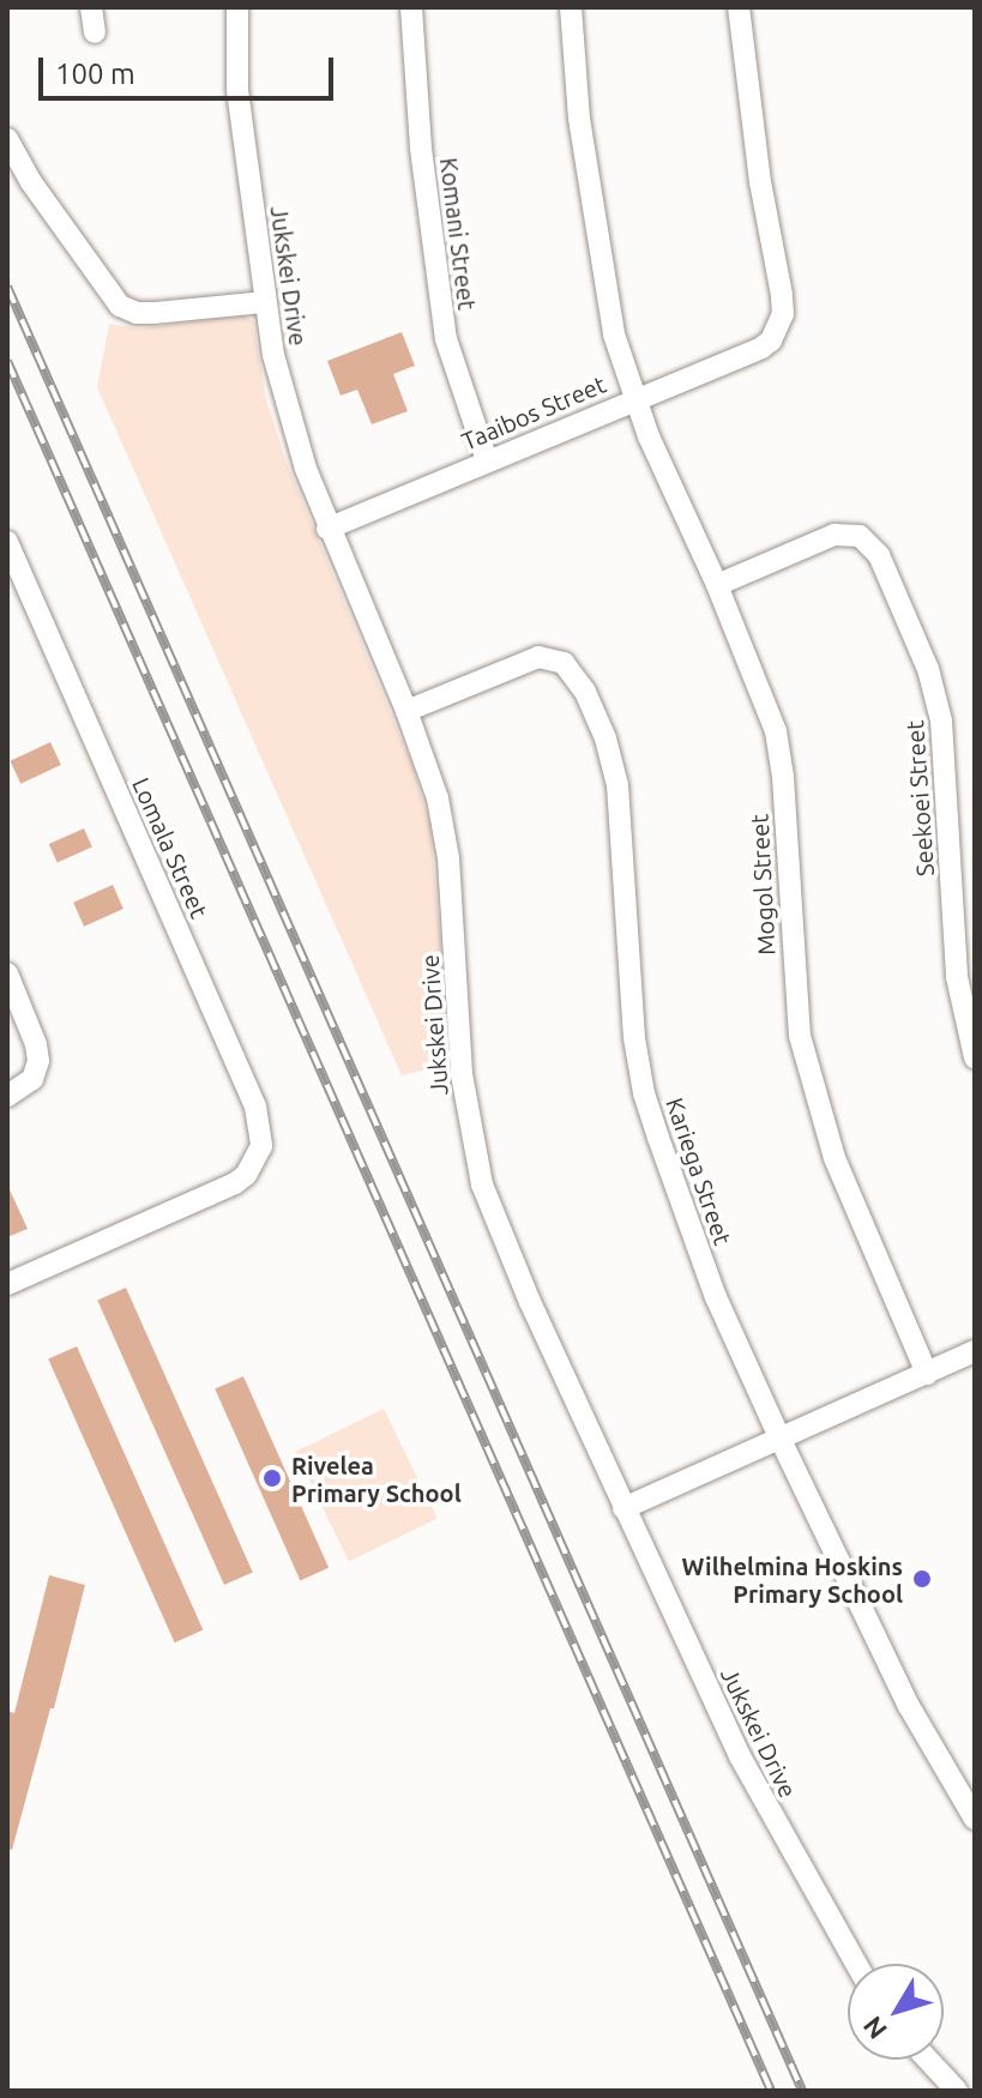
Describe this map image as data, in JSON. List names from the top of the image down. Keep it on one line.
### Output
{"streets":{"street":["Komani Street","Jukskei Drive","Taaibos Street","Seekoei Street","Lomala Street","Mogol Street","Kariega Street"]},"crossings":[["Komani Street","Taaibos Street"],["Jukskei Drive","Taaibos Street"],["Jukskei Drive","Kariega Street"],["Taaibos Street","Mogol Street"],["Seekoei Street","Mogol Street"]],"places":["Rivelea Primary School","Wilhelmina Hoskins Primary School"],"scale_bar":"100 m","north":"bottom left"}
